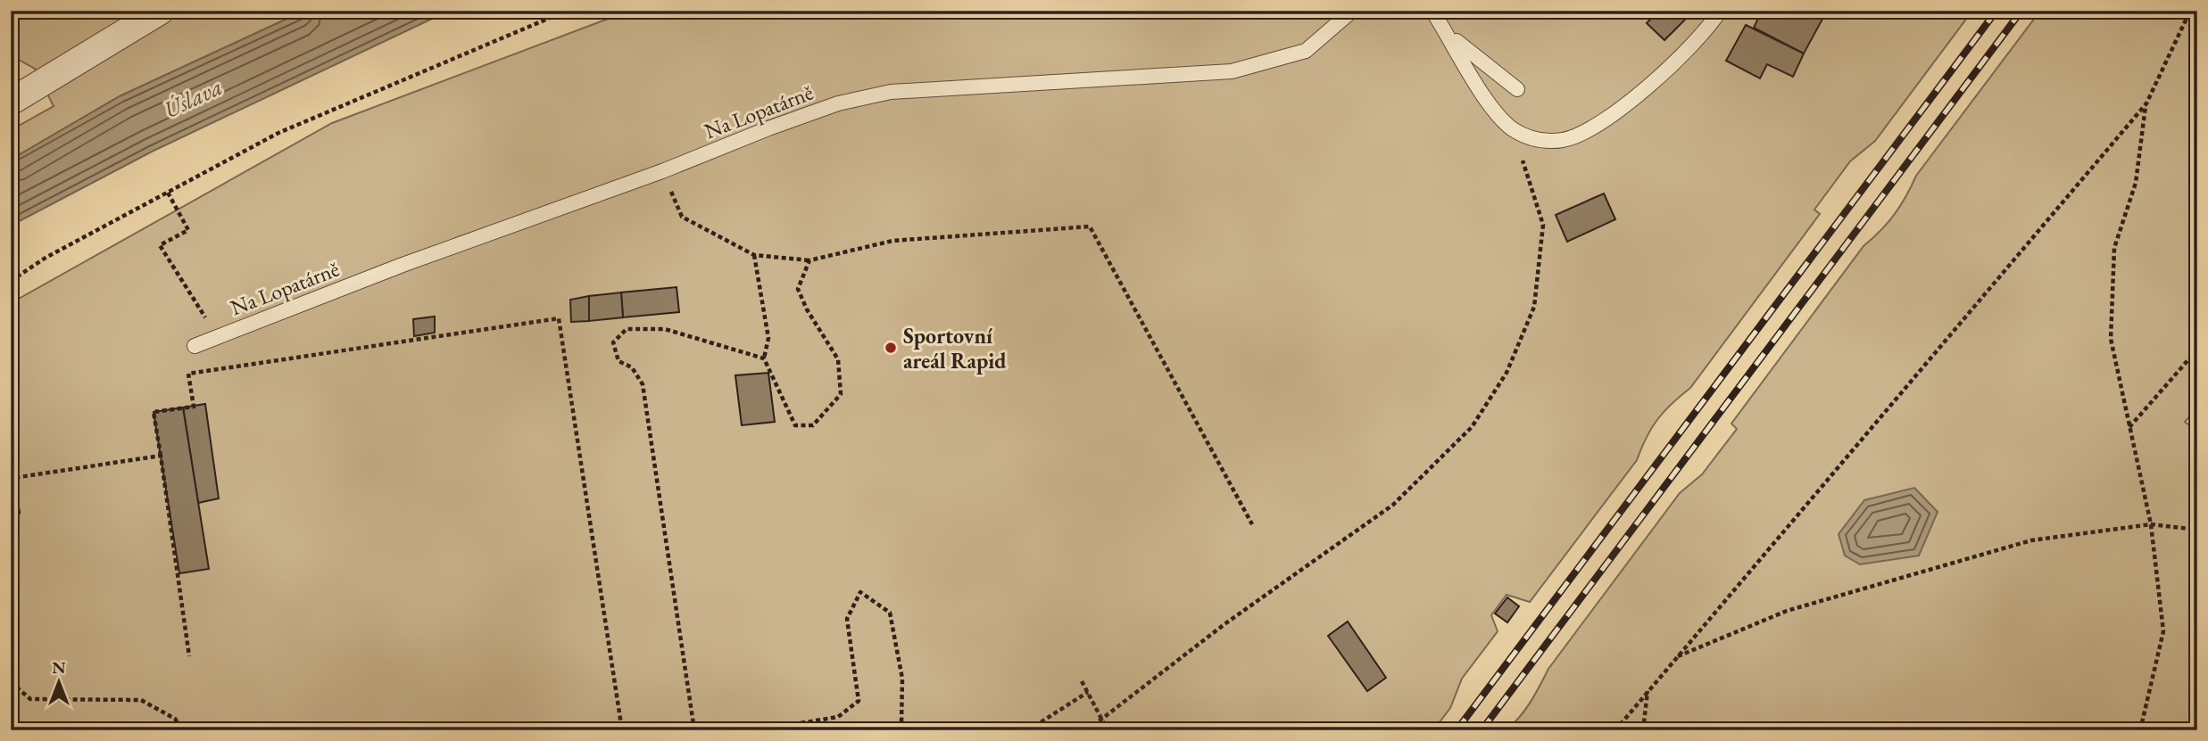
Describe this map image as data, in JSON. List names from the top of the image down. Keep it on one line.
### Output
{"streets":{"lane":["Na Lopatárně"]},"water":["Úslava"],"places":["Sportovní areál Rapid"],"north":"top"}
